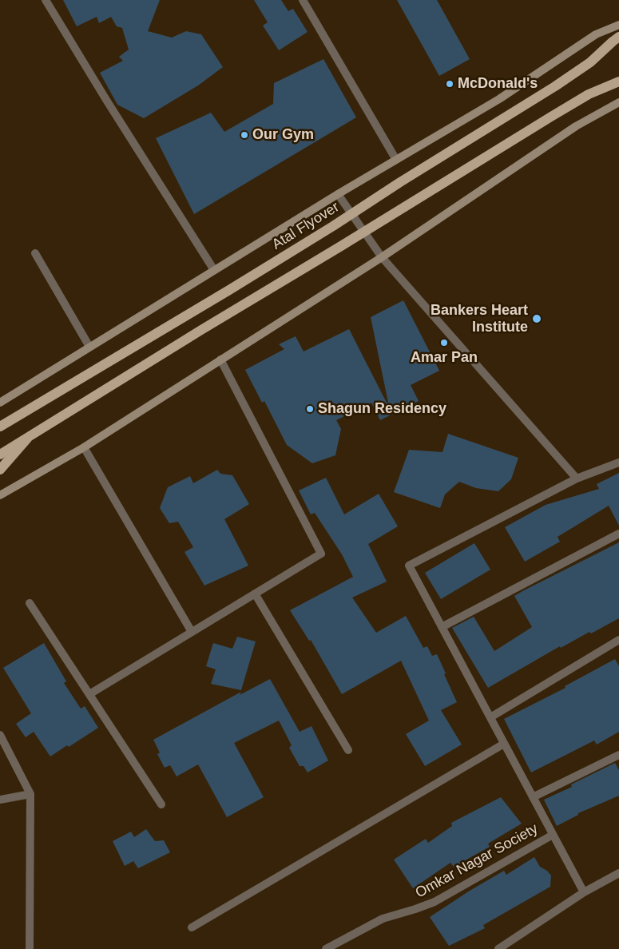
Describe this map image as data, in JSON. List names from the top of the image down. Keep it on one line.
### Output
{"streets":{"main road":["Atal Flyover"],"street":["Omkar Nagar Society"]},"places":["McDonald's","Our Gym","Bankers Heart Institute","Amar Pan","Shagun Residency"]}
